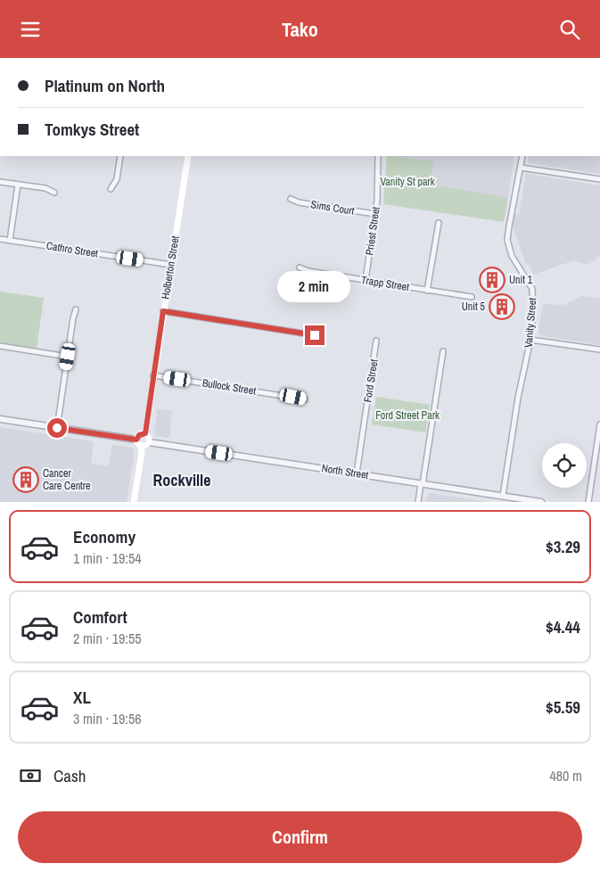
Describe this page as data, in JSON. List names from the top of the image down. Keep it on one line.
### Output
{"streets":{"main road":["Holberton Street"],"street":["Sims Court","Priest Street","Cathro Street","Trapp Street","Vanity Street","Ford Street","Bullock Street","North Street"]},"crossings":[["Sims Court","Priest Street"],["Priest Street","Trapp Street"],["Cathro Street","Holberton Street"],["Holberton Street","Bullock Street"],["Holberton Street","North Street"],["Vanity Street","North Street"],["Ford Street","North Street"]],"districts":["Rockville"],"parks":["Vanity St park","Ford Street Park"],"places":{"building":["Unit 1","Unit 5","Cancer Care Centre"]},"page":{"header":"Tako","banner":["Platinum on North","Tomkys Street"],"bubble":"2 min","list":[{"name":"Economy","note":"1 min · 19:54","value":"$3.29"},{"name":"Comfort","note":"2 min · 19:55","value":"$4.44"},{"name":"XL","note":"3 min · 19:56","value":"$5.59"}],"pay":["Cash","480 m"],"buttons":"Confirm"}}
